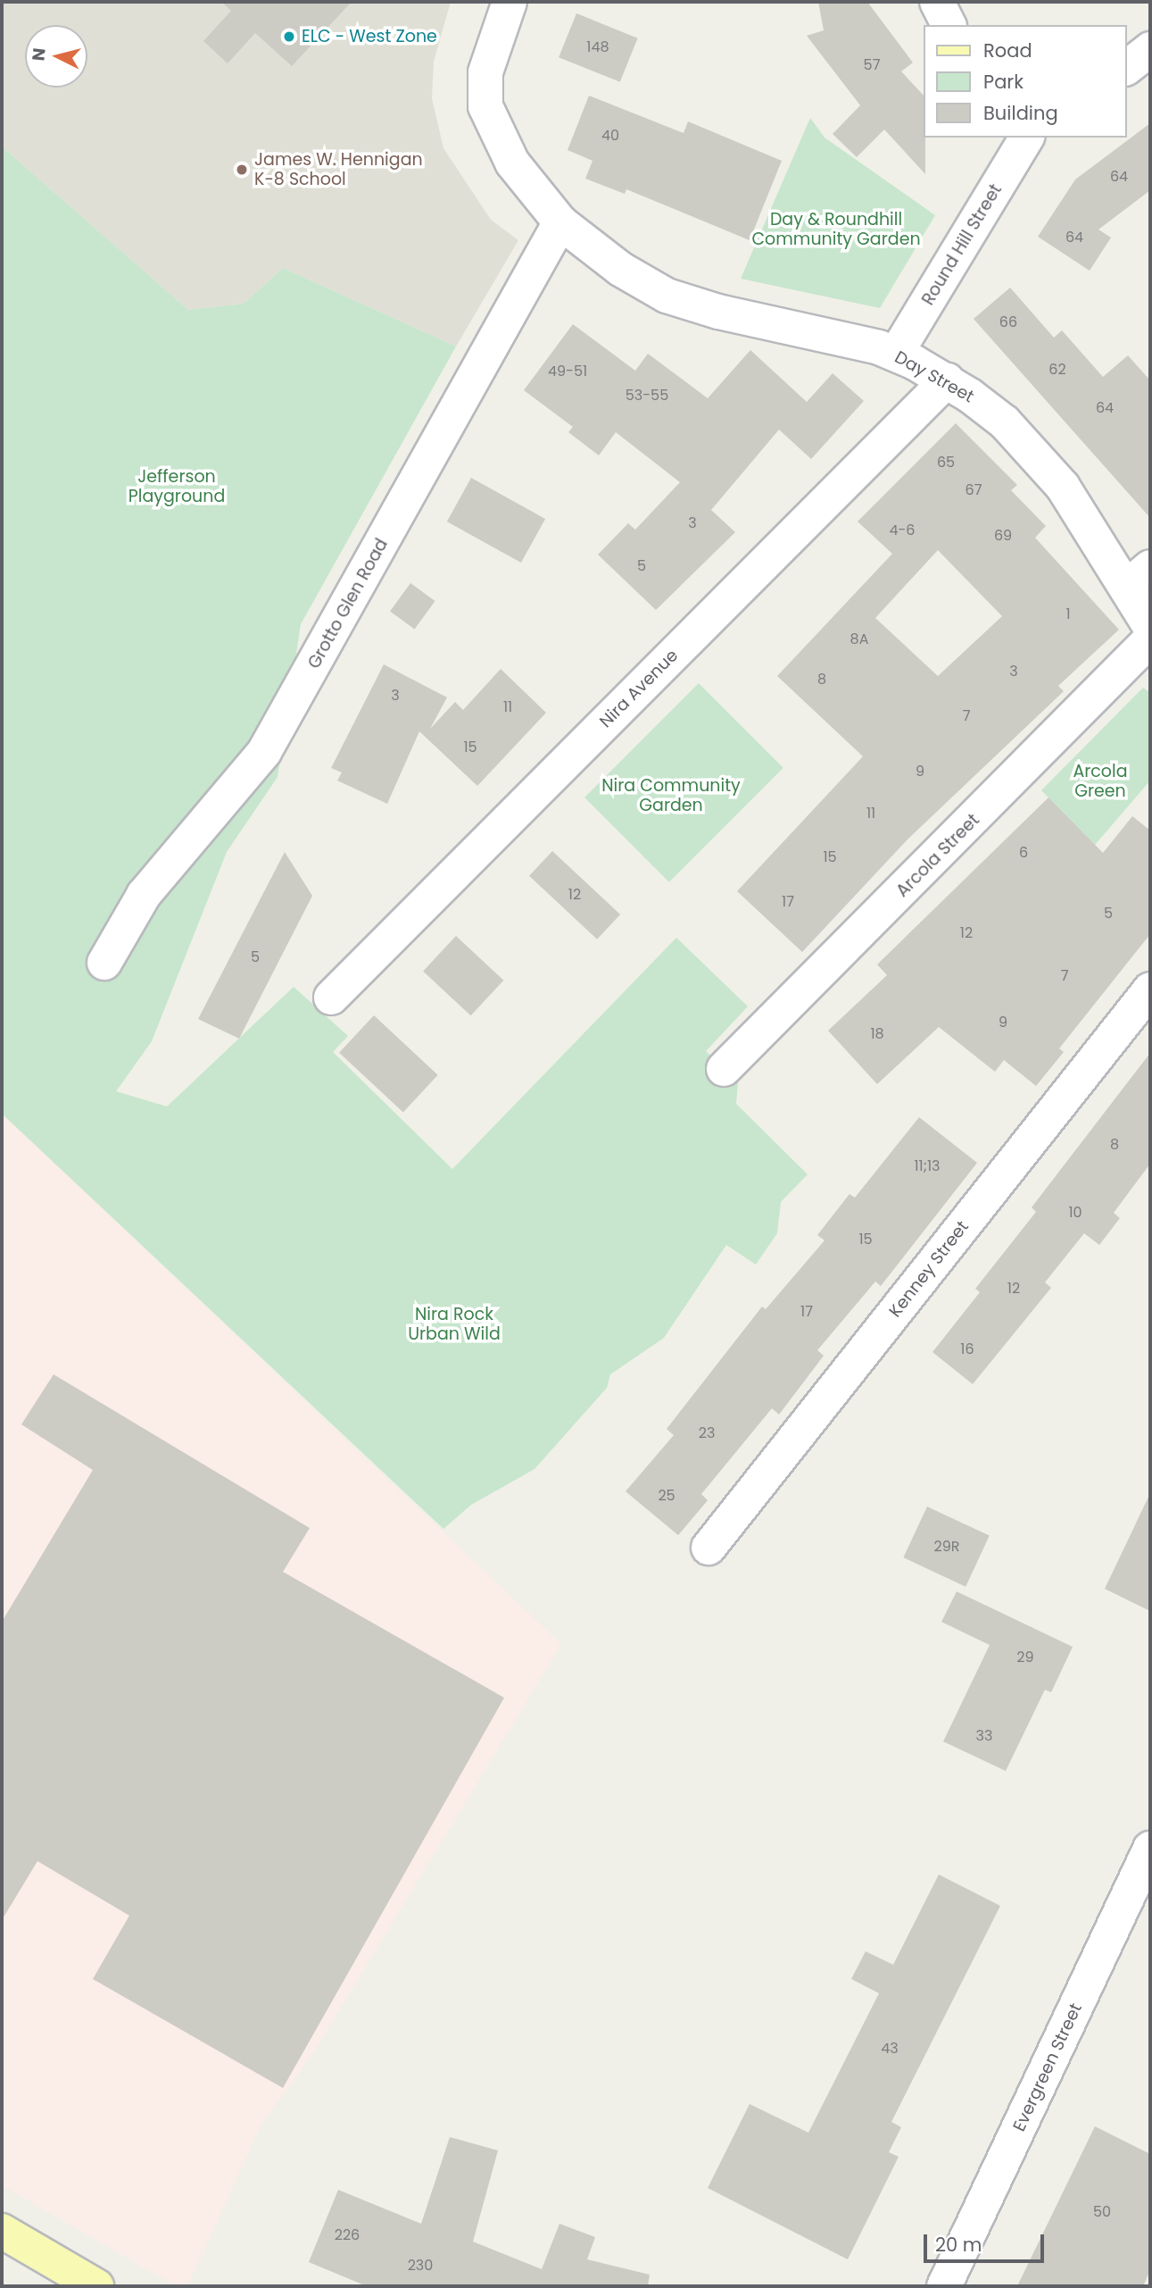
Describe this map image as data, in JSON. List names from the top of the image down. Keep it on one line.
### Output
{"streets":{"street":["Round Hill Street","Day Street","Grotto Glen Road","Nira Avenue","Arcola Street","Kenney Street","Evergreen Street"]},"crossings":[["Round Hill Street","Day Street"],["Day Street","Grotto Glen Road"],["Day Street","Nira Avenue"]],"parks":["Day & Roundhill Community Garden","Jefferson Playground","Arcola Green","Nira Community Garden","Nira Rock Urban Wild"],"places":["ELC - West Zone","James W. Hennigan K-8 School"],"house_numbers":["148","57","40","64","64","66","62","49-51","53-55","64","65","67","3","4-6","69","5","1","8A","3","8","3","11","7","15","9","11","6","15","12","17","5","12","5","7","9","18","8","11;13","10","15","12","17","16","23","25","29R","29","33","43","50","226","230"],"legend":["Road","Park","Building"],"scale_bar":"20 m","north":"left"}
